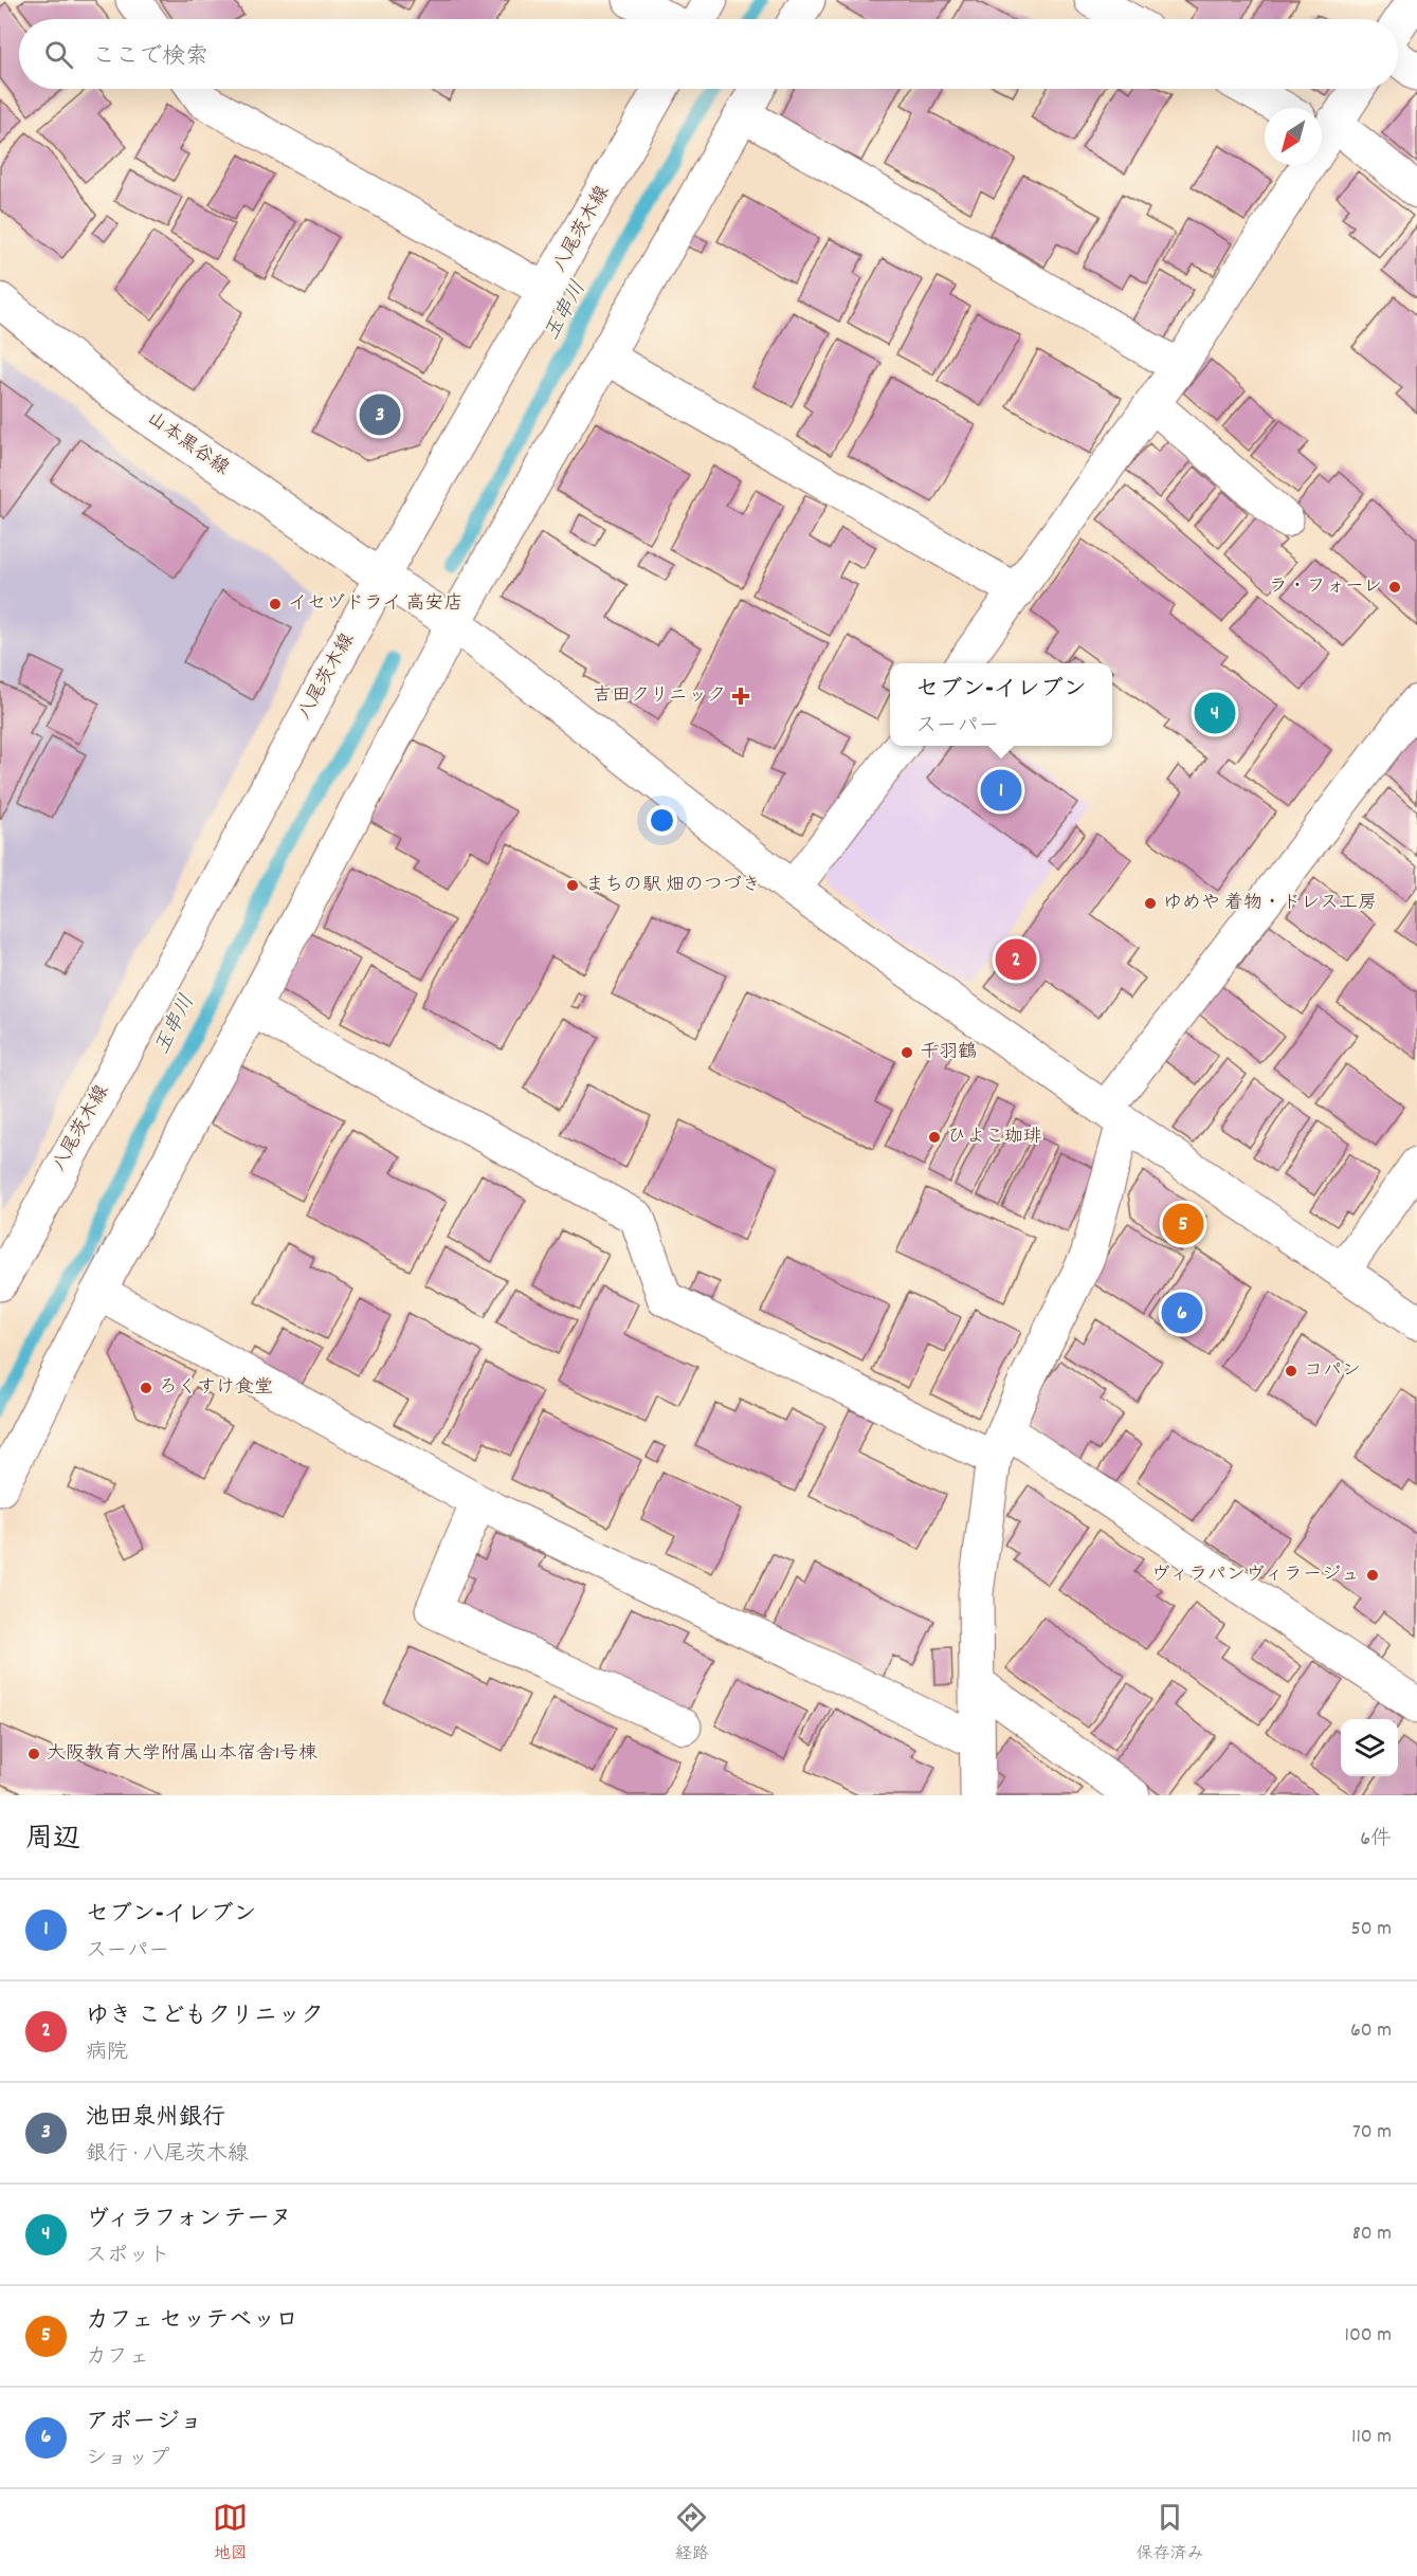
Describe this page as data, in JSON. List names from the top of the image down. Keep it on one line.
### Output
{"streets":{"street":["八尾茨木線","山本黒谷線"]},"crossings":[["八尾茨木線","山本黒谷線"]],"water":["玉串川"],"places":{"other":["ラ・フォーレ","イセヅドライ 高安店","まちの駅 畑のつづき","ゆめや 着物・ドレス工房","千羽鶴","ひよこ珈琲","コパン","ろくすけ食堂","ヴィラパンヴィラージュ","大阪教育大学附属山本宿舎1号棟"],"health":["吉田クリニック"]},"north":"bottom left","page":{"search":"ここで検索","pins":["3","4","1","2","5","6"],"popup":["セブン-イレブン","スーパー"],"heading":["周辺","6件"],"list":[{"mark":"1","name":"セブン-イレブン","note":"スーパー","value":"50 m"},{"mark":"2","name":"ゆき こどもクリニック","note":"病院","value":"60 m"},{"mark":"3","name":"池田泉州銀行","note":"銀行 · 八尾茨木線","value":"70 m"},{"mark":"4","name":"ヴィラフォンテーヌ","note":"スポット","value":"80 m"},{"mark":"5","name":"カフェ セッテベッロ","note":"カフェ","value":"100 m"},{"mark":"6","name":"アポージョ","note":"ショップ","value":"110 m"}],"nav":["地図","経路","保存済み"]}}
